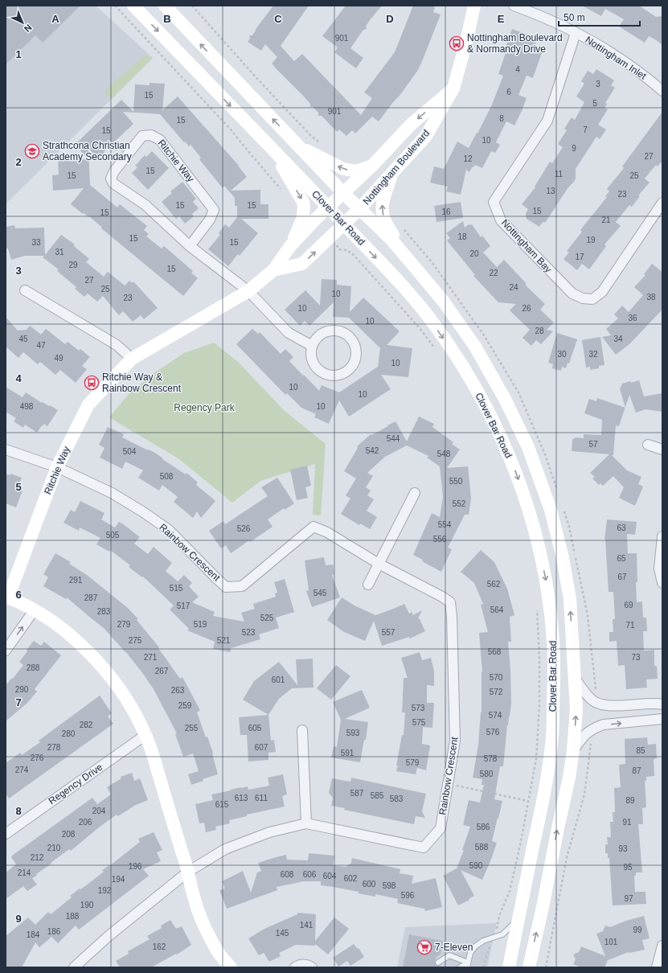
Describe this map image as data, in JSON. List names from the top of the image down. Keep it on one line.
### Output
{"streets":{"main road":["Ritchie Way","Nottingham Boulevard","Clover Bar Road"],"street":["Nottingham Inlet","Nottingham Bay","Rainbow Crescent","Regency Drive"]},"crossings":[["Nottingham Inlet","Nottingham Bay"],["Ritchie Way","Nottingham Boulevard"],["Ritchie Way","Clover Bar Road"],["Ritchie Way","Rainbow Crescent"],["Nottingham Boulevard","Clover Bar Road"]],"parks":["Regency Park"],"places":{"bus stop":["Nottingham Boulevard & Normandy Drive","Ritchie Way & Rainbow Crescent"],"school or university":["Strathcona Christian Academy Secondary"],"supermarket":["7-Eleven"]},"house_numbers":["901","4","3","6","15","5","901","8","15","7","15","10","9","27","12","15","11","15","25","13","23","15","15","15","16","15","21","18","15","19","33","15","31","20","17","29","15","22","27","24","25","10","38","23","10","26","36","10","28","45","34","47","30","32","49","10","10","10","498","10","544","57","542","504","548","508","550","552","554","63","526","505","556","65","67","291","562","515","545","287","69","517","564","283","525","279","519","71","523","557","275","521","568","271","73","288","267","570","601","290","263","572","259","573","574","575","282","255","605","576","593","280","278","607","85","591","276","578","579","274","87","580","587","585","613","611","583","89","615","204","206","91","586","208","588","210","93","212","590","196","95","214","608","606","604","602","194","600","598","192","596","97","190","188","141","99","186","145","184","101","162"],"scale_bar":"50 m","north":"bottom right","grid":{"columns":["A","B","C","D","E"],"rows":["1","2","3","4","5","6","7","8","9"]}}
